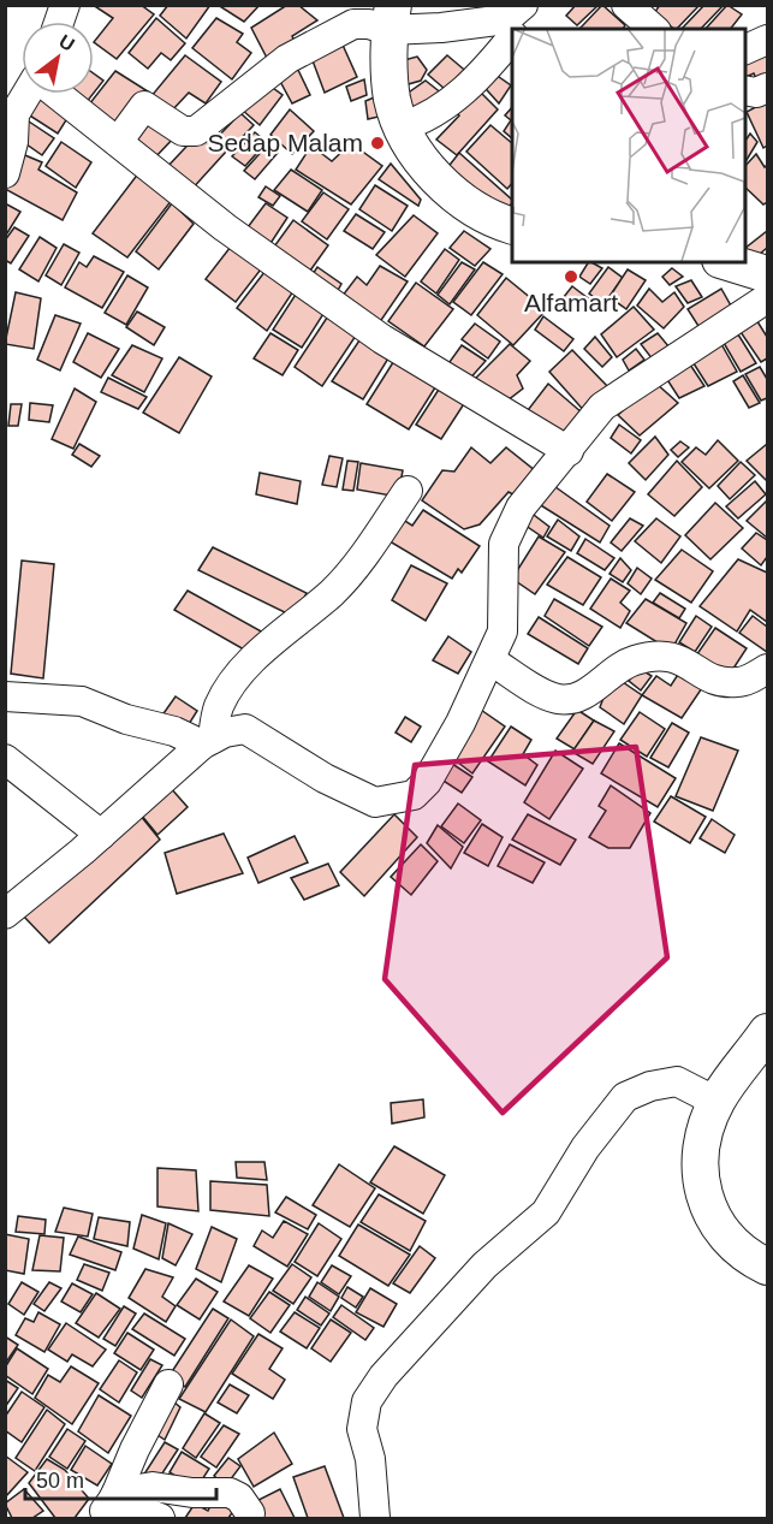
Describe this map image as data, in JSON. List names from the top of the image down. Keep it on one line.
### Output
{"places":["Sedap Malam","Alfamart"],"scale_bar":"50 m","north":"top right"}
